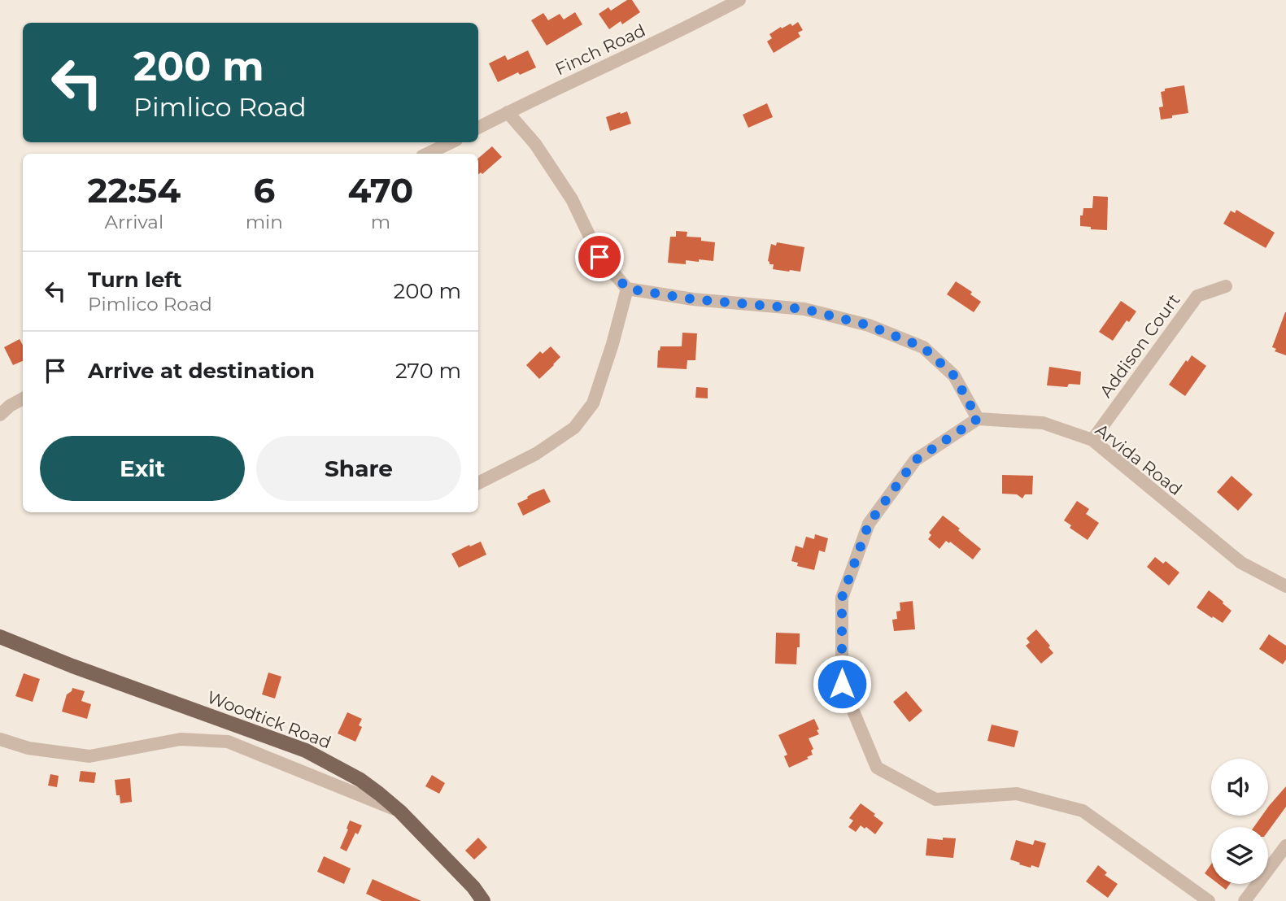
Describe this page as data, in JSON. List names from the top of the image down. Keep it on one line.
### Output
{"streets":{"main road":["Woodtick Road"],"street":["Finch Road","Addison Court","Arvida Road"]},"crossings":[["Addison Court","Arvida Road"]],"page":{"turn":["200 m","Pimlico Road"],"eta":["22:54","Arrival","6","min","470","m"],"list":[{"name":"Turn left","note":"Pimlico Road","value":"200 m"},{"name":"Arrive at destination","value":"270 m"}],"buttons":["Exit","Share"]}}
